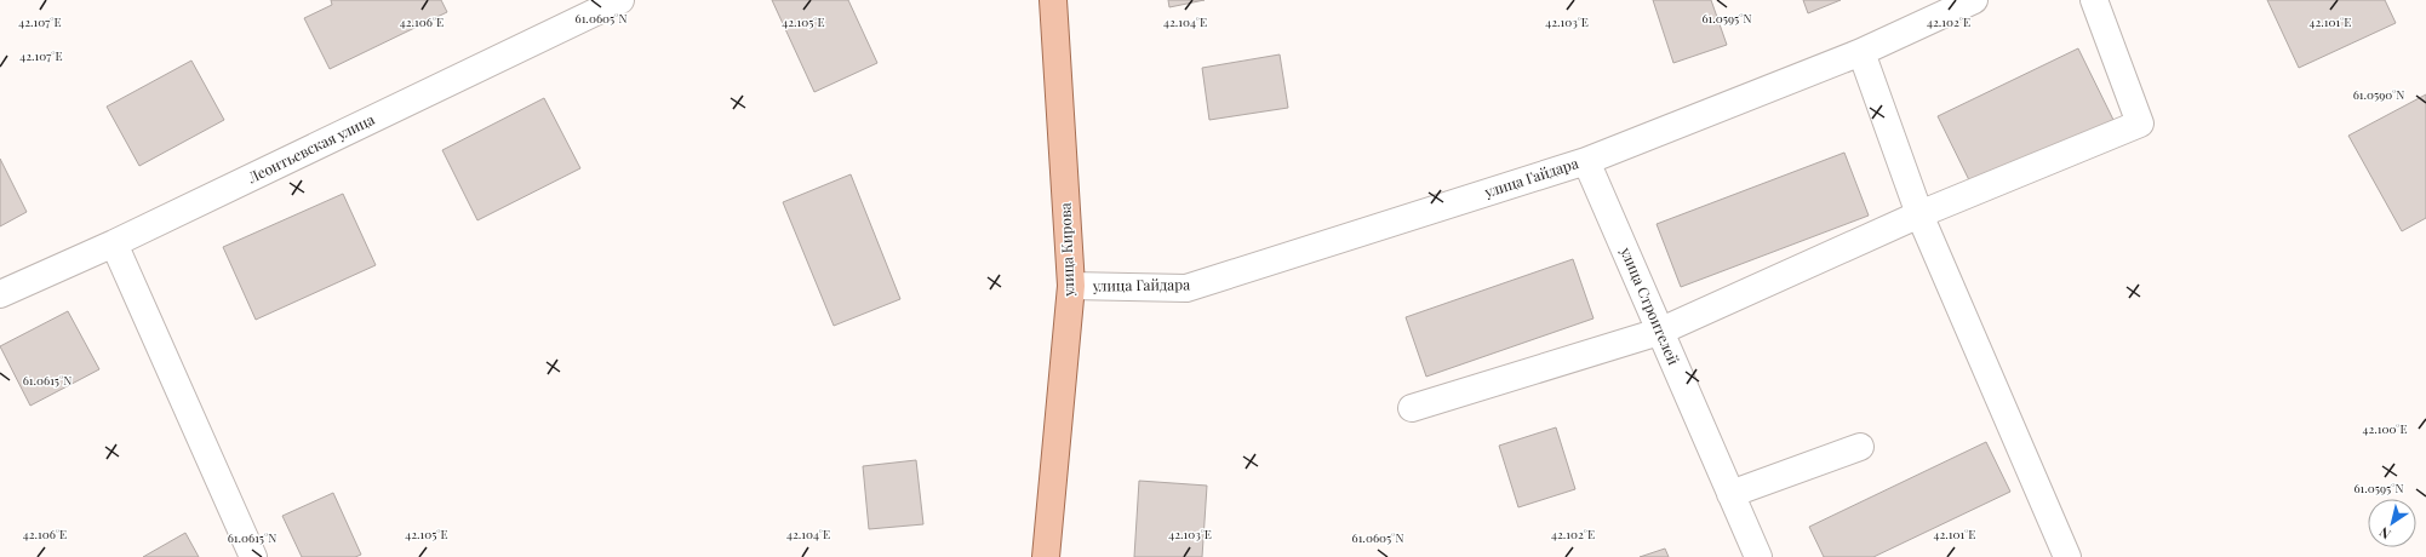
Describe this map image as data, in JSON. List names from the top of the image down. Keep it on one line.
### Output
{"streets":{"main road":["улица Кирова"],"street":["Леонтьевская улица","улица Гайдара","улица Строителей"]},"crossings":[["улица Гайдара","улица Кирова"],["улица Гайдара","улица Строителей"]],"north":"bottom left","coordinates":["61.0605°N","61.0595°N","42.107°E","42.106°E","42.105°E","42.104°E","42.103°E","42.102°E","42.101°E","61.0590°N","61.0615°N","42.100°E"]}
